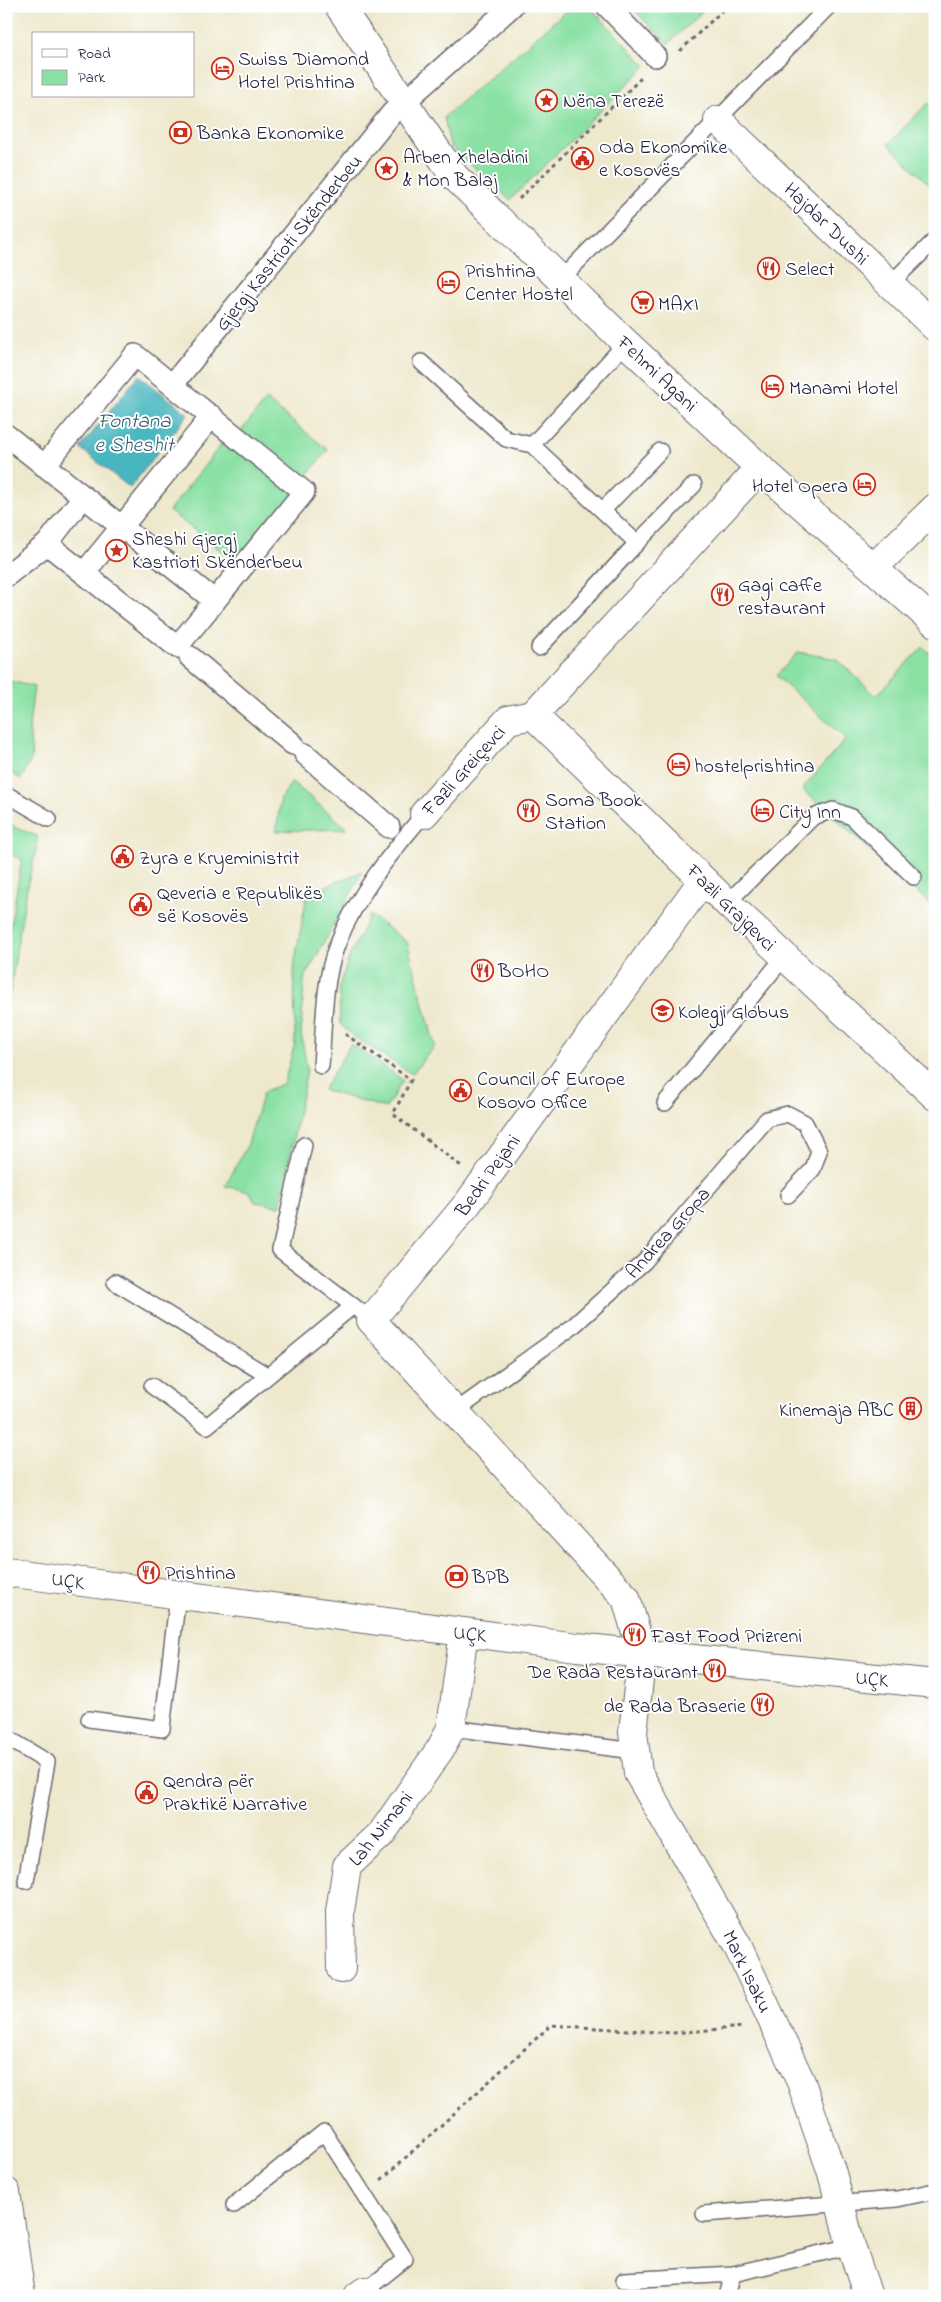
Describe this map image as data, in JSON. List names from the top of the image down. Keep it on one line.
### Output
{"streets":{"street":["Hajdar Dushi","Gjergj Kastrioti Skënderbeu","Fehmi Agani","Fazli Greiçevci","Fazli Grajqevci","Bedri Pejani","UÇK","Lah Nimani","Mark Isaku"],"lane":["Andrea Gropa"]},"crossings":[["Gjergj Kastrioti Skënderbeu","Fehmi Agani"],["Fazli Greiçevci","Fazli Grajqevci"],["Fazli Grajqevci","Bedri Pejani"],["UÇK","Lah Nimani"],["UÇK","Mark Isaku"]],"water":["Fontana e Sheshit"],"places":{"hotel":["Swiss Diamond Hotel Prishtina","Prishtina Center Hostel","Manami Hotel","Hotel Opera","hostelprishtina","City Inn"],"place":["Nëna Terezë","Arben Xheladini & Mon Balaj","Sheshi Gjergj Kastrioti Skënderbeu"],"bank":["Banka Ekonomike","BPB"],"public building":["Oda Ekonomike e Kosovës","Zyra e Kryeministrit","Qeveria e Republikës së Kosovës","Council of Europe Kosovo Office","Qendra për Praktikë Narrative"],"restaurant":["Select","Gagi caffe restaurant","Soma Book Station","BOHO","Prishtina","Fast Food Prizreni","De Rada Restaurant","de Rada Braserie"],"supermarket":["MAXI"],"school or university":["Kolegji Globus"],"building":["Kinemaja ABC"]},"legend":["Road","Park"]}
